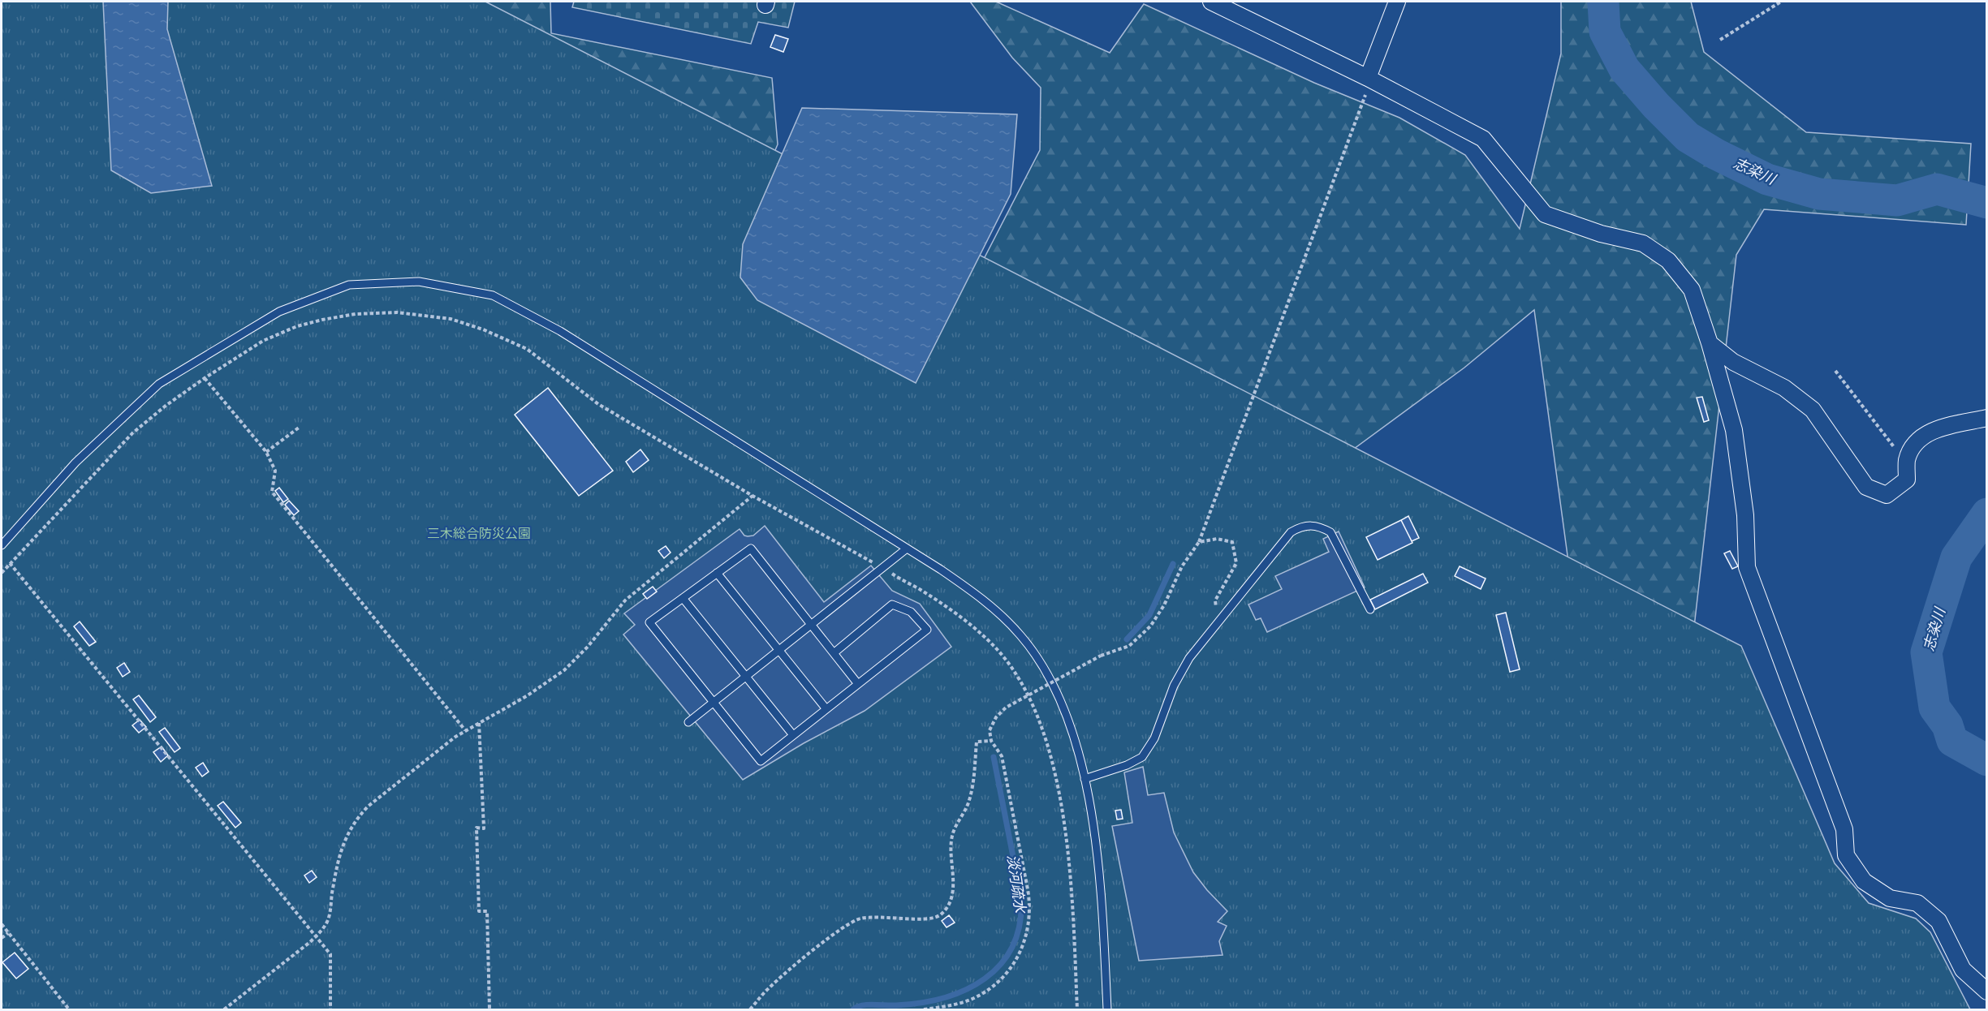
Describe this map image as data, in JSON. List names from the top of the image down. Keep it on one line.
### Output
{"water":["志染川","淡河疏水"],"parks":["三木総合防災公園"]}
